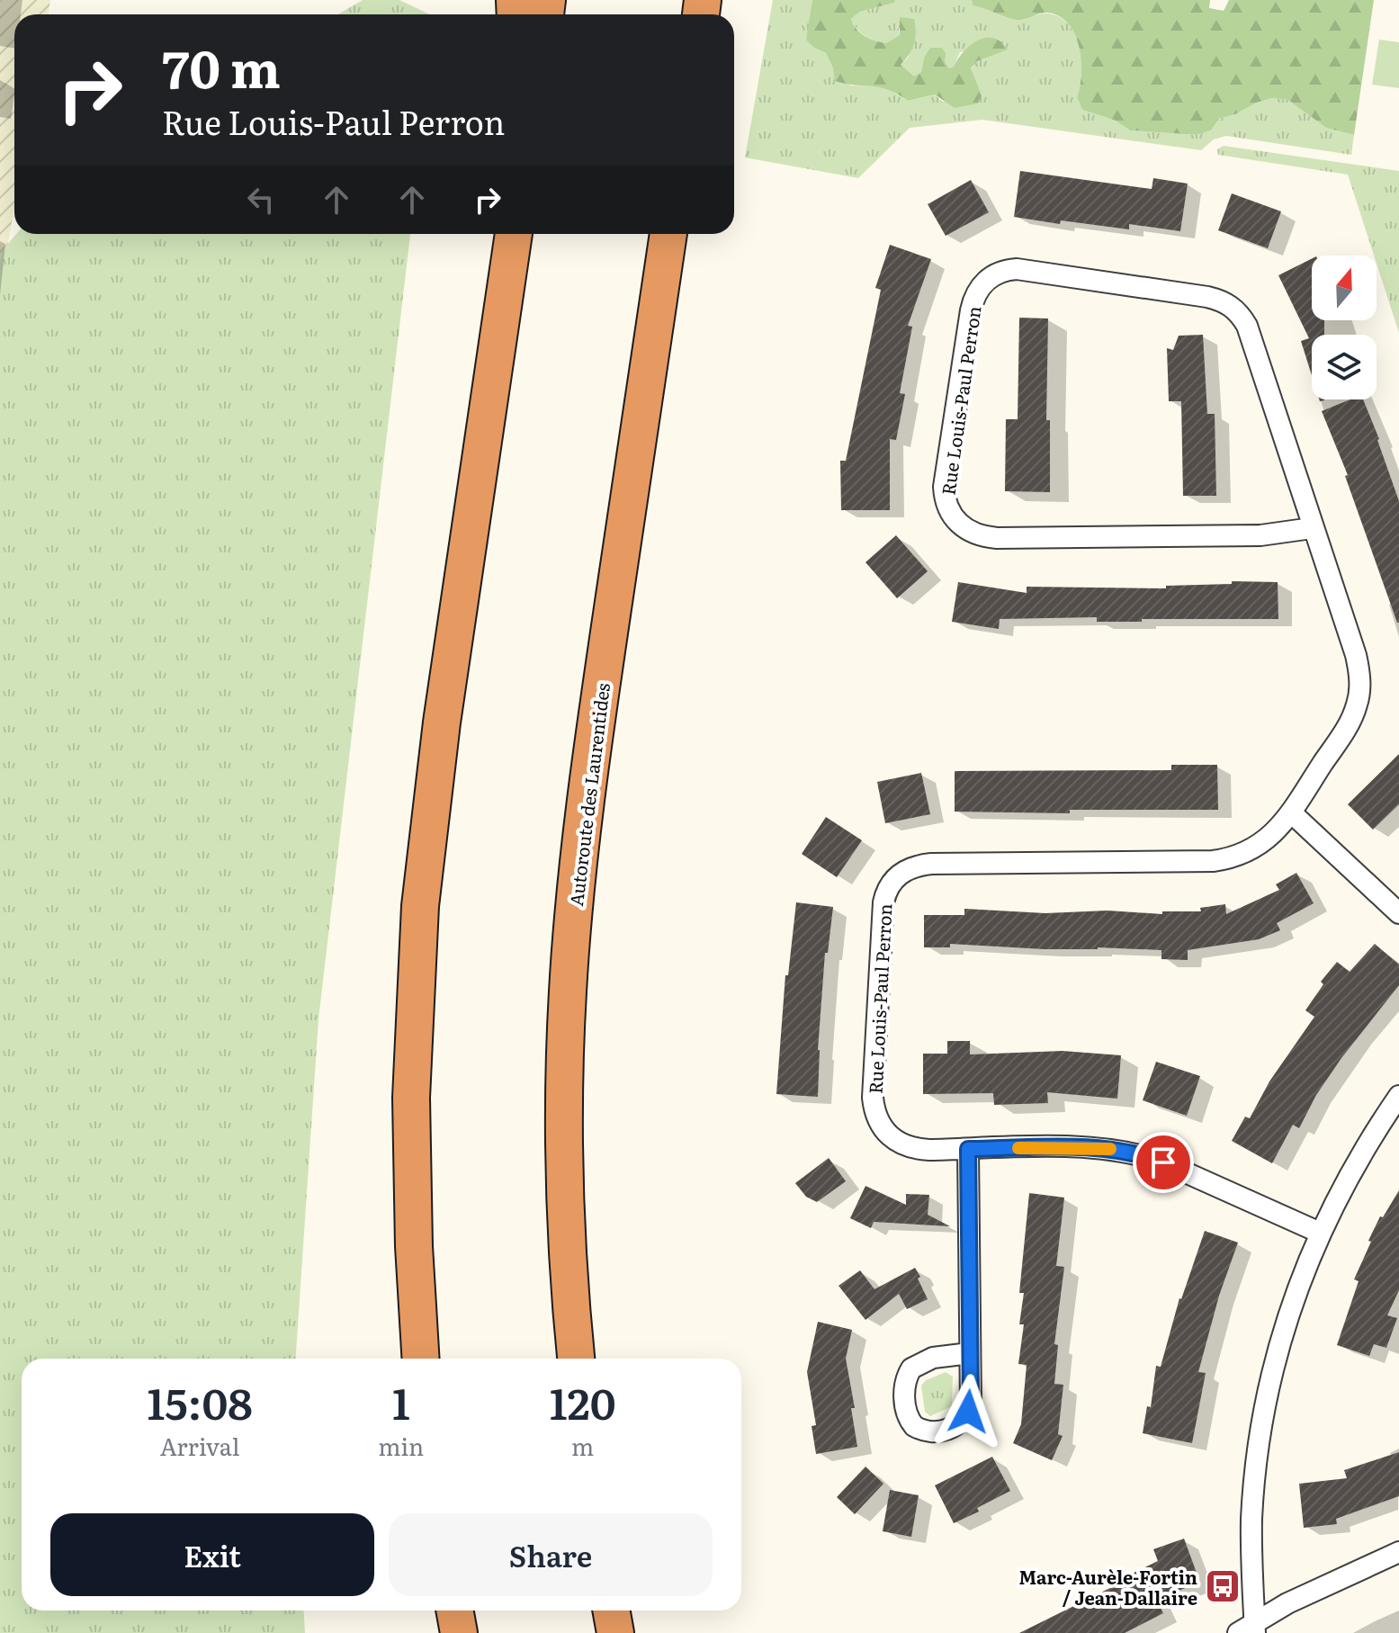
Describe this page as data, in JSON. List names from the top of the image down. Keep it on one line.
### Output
{"streets":{"highway":["Autoroute des Laurentides"],"street":["Rue Louis-Paul Perron"]},"places":{"bus stop":["Marc-Aurèle-Fortin / Jean-Dallaire"]},"north":"top","page":{"turn":["70 m","Rue Louis-Paul Perron"],"eta":["15:08","Arrival","1","min","120","m"],"buttons":["Exit","Share"]}}
